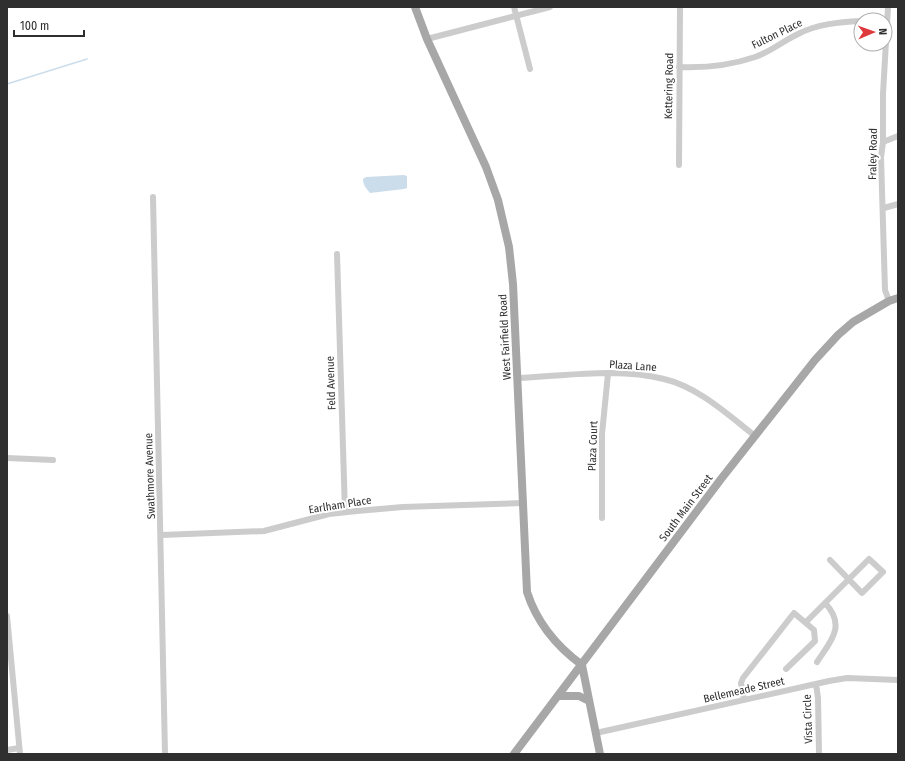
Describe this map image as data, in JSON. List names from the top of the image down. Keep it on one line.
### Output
{"streets":{"main road":["West Fairfield Road","South Main Street"],"street":["Fulton Place","Kettering Road","Fraley Road","Plaza Lane","Feld Avenue","Plaza Court","Swathmore Avenue","Earlham Place","Bellemeade Street","Vista Circle"]},"crossings":[["Fulton Place","Kettering Road"],["Fraley Road","South Main Street"],["West Fairfield Road","Plaza Lane"],["West Fairfield Road","Earlham Place"],["West Fairfield Road","South Main Street"],["Plaza Lane","Plaza Court"],["Plaza Lane","South Main Street"],["Feld Avenue","Earlham Place"],["Swathmore Avenue","Earlham Place"],["Bellemeade Street","Vista Circle"]],"scale_bar":"100 m","north":"right"}
